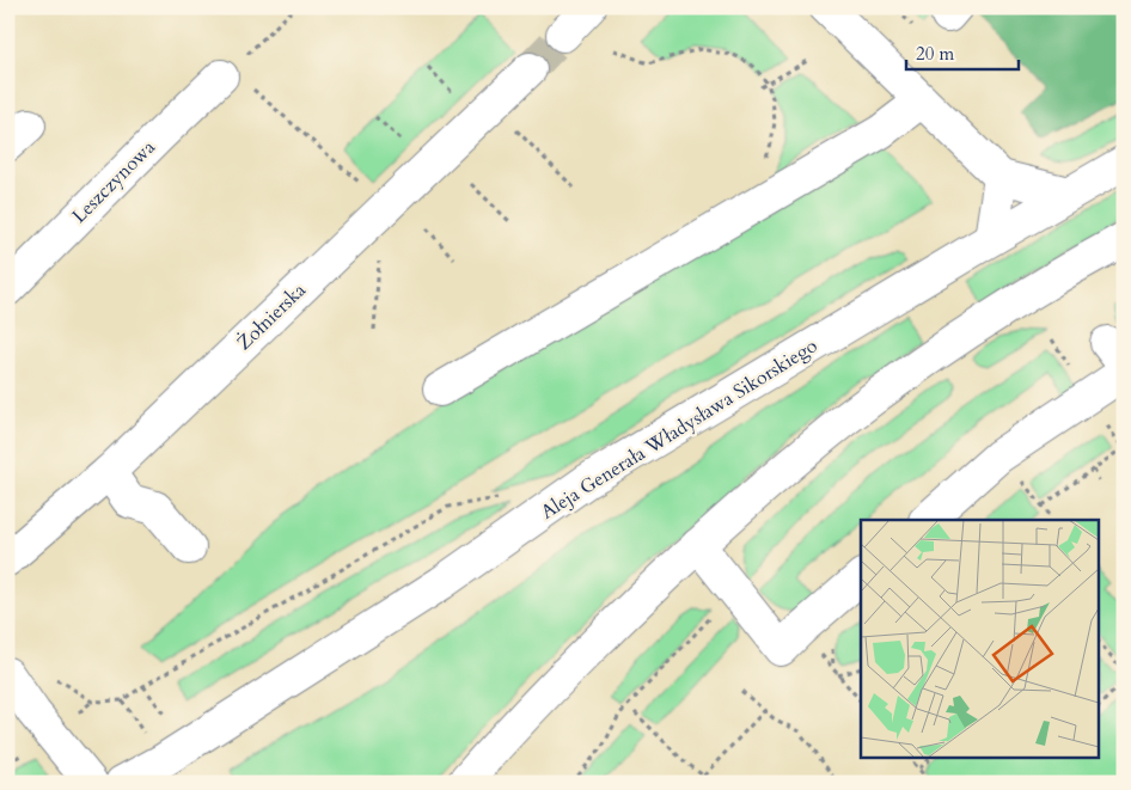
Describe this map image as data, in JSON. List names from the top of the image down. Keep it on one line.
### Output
{"streets":{"main road":["Leszczynowa","Żołnierska","Aleja Generała Władysława Sikorskiego"]},"scale_bar":"20 m"}
